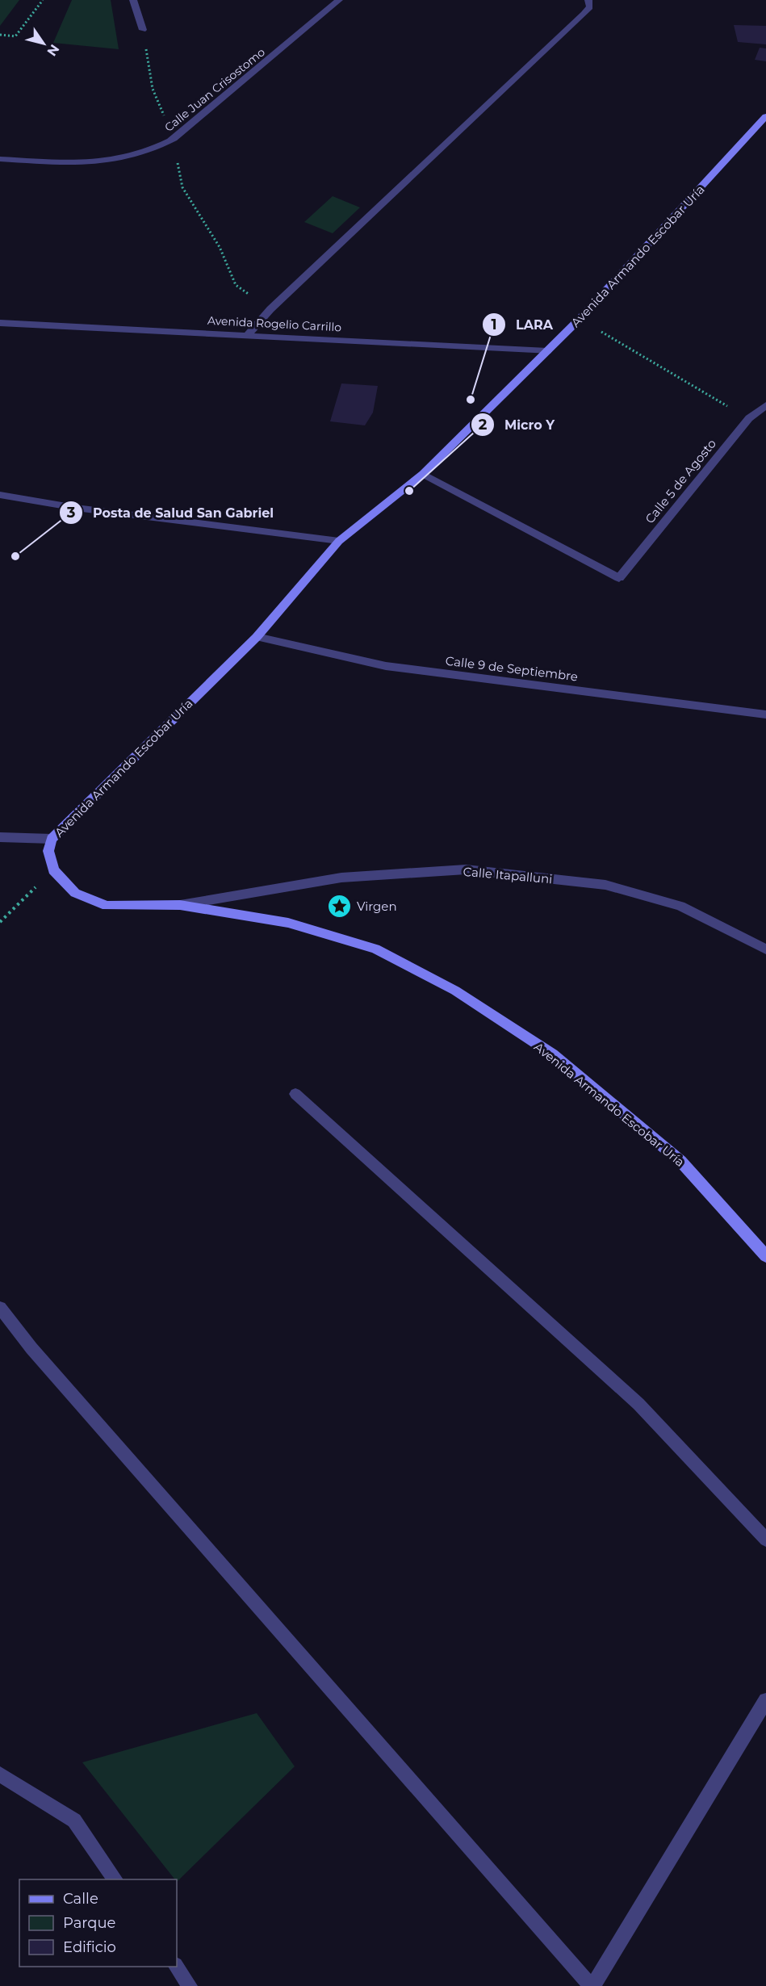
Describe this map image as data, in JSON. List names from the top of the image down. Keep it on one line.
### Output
{"streets":{"main road":["Avenida Armando Escobar Uría"],"street":["Calle Juan Crisostomo","Avenida Rogelio Carrillo","Calle 5 de Agosto","Calle 9 de Septiembre","Calle Itapalluni"]},"crossings":[["Avenida Armando Escobar Uría","Avenida Rogelio Carrillo"],["Avenida Armando Escobar Uría","Calle 5 de Agosto"],["Avenida Armando Escobar Uría","Calle 9 de Septiembre"],["Avenida Armando Escobar Uría","Calle Itapalluni"]],"places":{"other":["LARA","Micro Y","Posta de Salud San Gabriel"],"place":["Virgen"]},"legend":["Calle","Parque","Edificio"],"north":"bottom right"}
